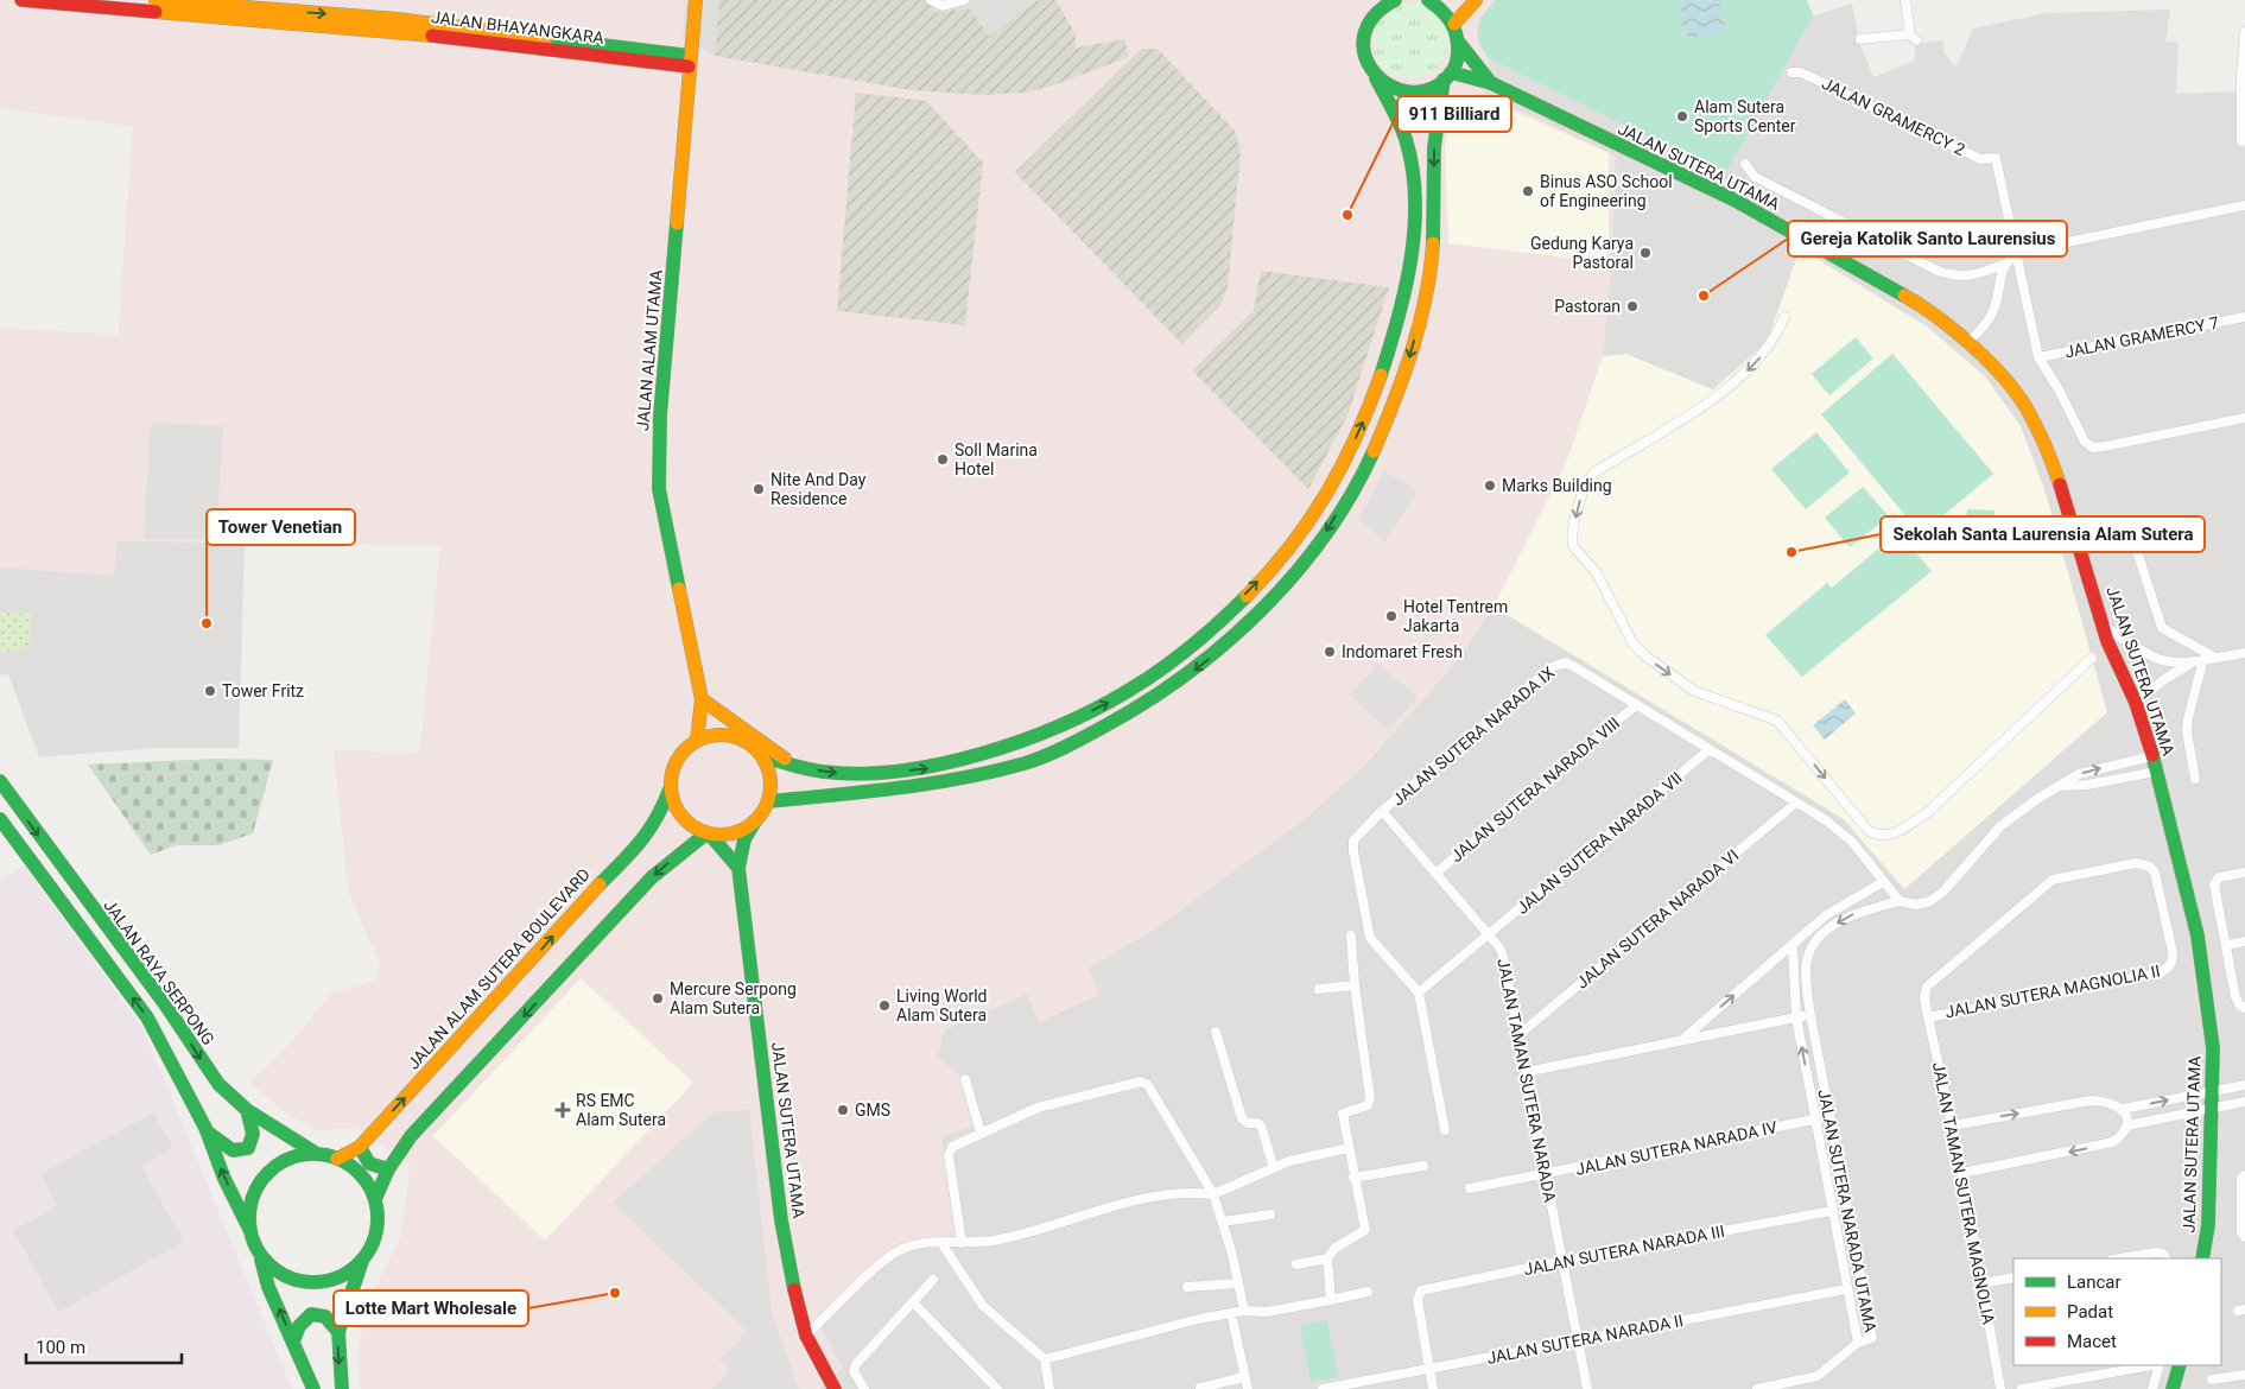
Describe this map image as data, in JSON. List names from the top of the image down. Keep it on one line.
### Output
{"streets":{"main road":["JALAN BHAYANGKARA","JALAN SUTERA UTAMA","JALAN ALAM UTAMA","JALAN ALAM SUTERA BOULEVARD","JALAN RAYA SERPONG"],"street":["JALAN GRAMERCY 2","JALAN GRAMERCY 7","JALAN SUTERA NARADA IX","JALAN SUTERA NARADA VIII","JALAN SUTERA NARADA VII","JALAN SUTERA NARADA VI","JALAN SUTERA MAGNOLIA II","JALAN TAMAN SUTERA NARADA","JALAN SUTERA NARADA IV","JALAN TAMAN SUTERA MAGNOLIA","JALAN SUTERA NARADA UTAMA","JALAN SUTERA NARADA III","JALAN SUTERA NARADA II"]},"crossings":[["JALAN BHAYANGKARA","JALAN ALAM UTAMA"],["JALAN SUTERA UTAMA","JALAN ALAM UTAMA"],["JALAN SUTERA UTAMA","JALAN ALAM SUTERA BOULEVARD"],["JALAN SUTERA UTAMA","JALAN SUTERA NARADA UTAMA"],["JALAN ALAM UTAMA","JALAN ALAM SUTERA BOULEVARD"],["JALAN SUTERA NARADA IX","JALAN SUTERA NARADA VIII"],["JALAN SUTERA NARADA IX","JALAN SUTERA NARADA VII"],["JALAN SUTERA NARADA IX","JALAN TAMAN SUTERA NARADA"],["JALAN SUTERA NARADA VIII","JALAN TAMAN SUTERA NARADA"],["JALAN SUTERA NARADA VII","JALAN TAMAN SUTERA NARADA"],["JALAN SUTERA NARADA VI","JALAN TAMAN SUTERA NARADA"],["JALAN ALAM SUTERA BOULEVARD","JALAN RAYA SERPONG"],["JALAN SUTERA MAGNOLIA II","JALAN TAMAN SUTERA MAGNOLIA"],["JALAN TAMAN SUTERA NARADA","JALAN SUTERA NARADA IV"],["JALAN TAMAN SUTERA NARADA","JALAN SUTERA NARADA III"],["JALAN TAMAN SUTERA NARADA","JALAN SUTERA NARADA II"],["JALAN SUTERA NARADA IV","JALAN SUTERA NARADA UTAMA"],["JALAN SUTERA NARADA UTAMA","JALAN SUTERA NARADA III"],["JALAN SUTERA NARADA UTAMA","JALAN SUTERA NARADA II"],["JALAN SUTERA NARADA III","JALAN SUTERA NARADA II"]],"places":{"other":["Alam Sutera Sports Center","Binus ASO School of Engineering","911 Billiard","Gedung Karya Pastoral","Gereja Katolik Santo Laurensius","Pastoran","Soll Marina Hotel","Marks Building","Nite And Day Residence","Sekolah Santa Laurensia Alam Sutera","Hotel Tentrem Jakarta","Tower Venetian","Indomaret Fresh","Tower Fritz","Mercure Serpong Alam Sutera","Living World Alam Sutera","GMS","Lotte Mart Wholesale"],"health":["RS EMC Alam Sutera"]},"legend":["Lancar","Padat","Macet"],"scale_bar":"100 m"}
